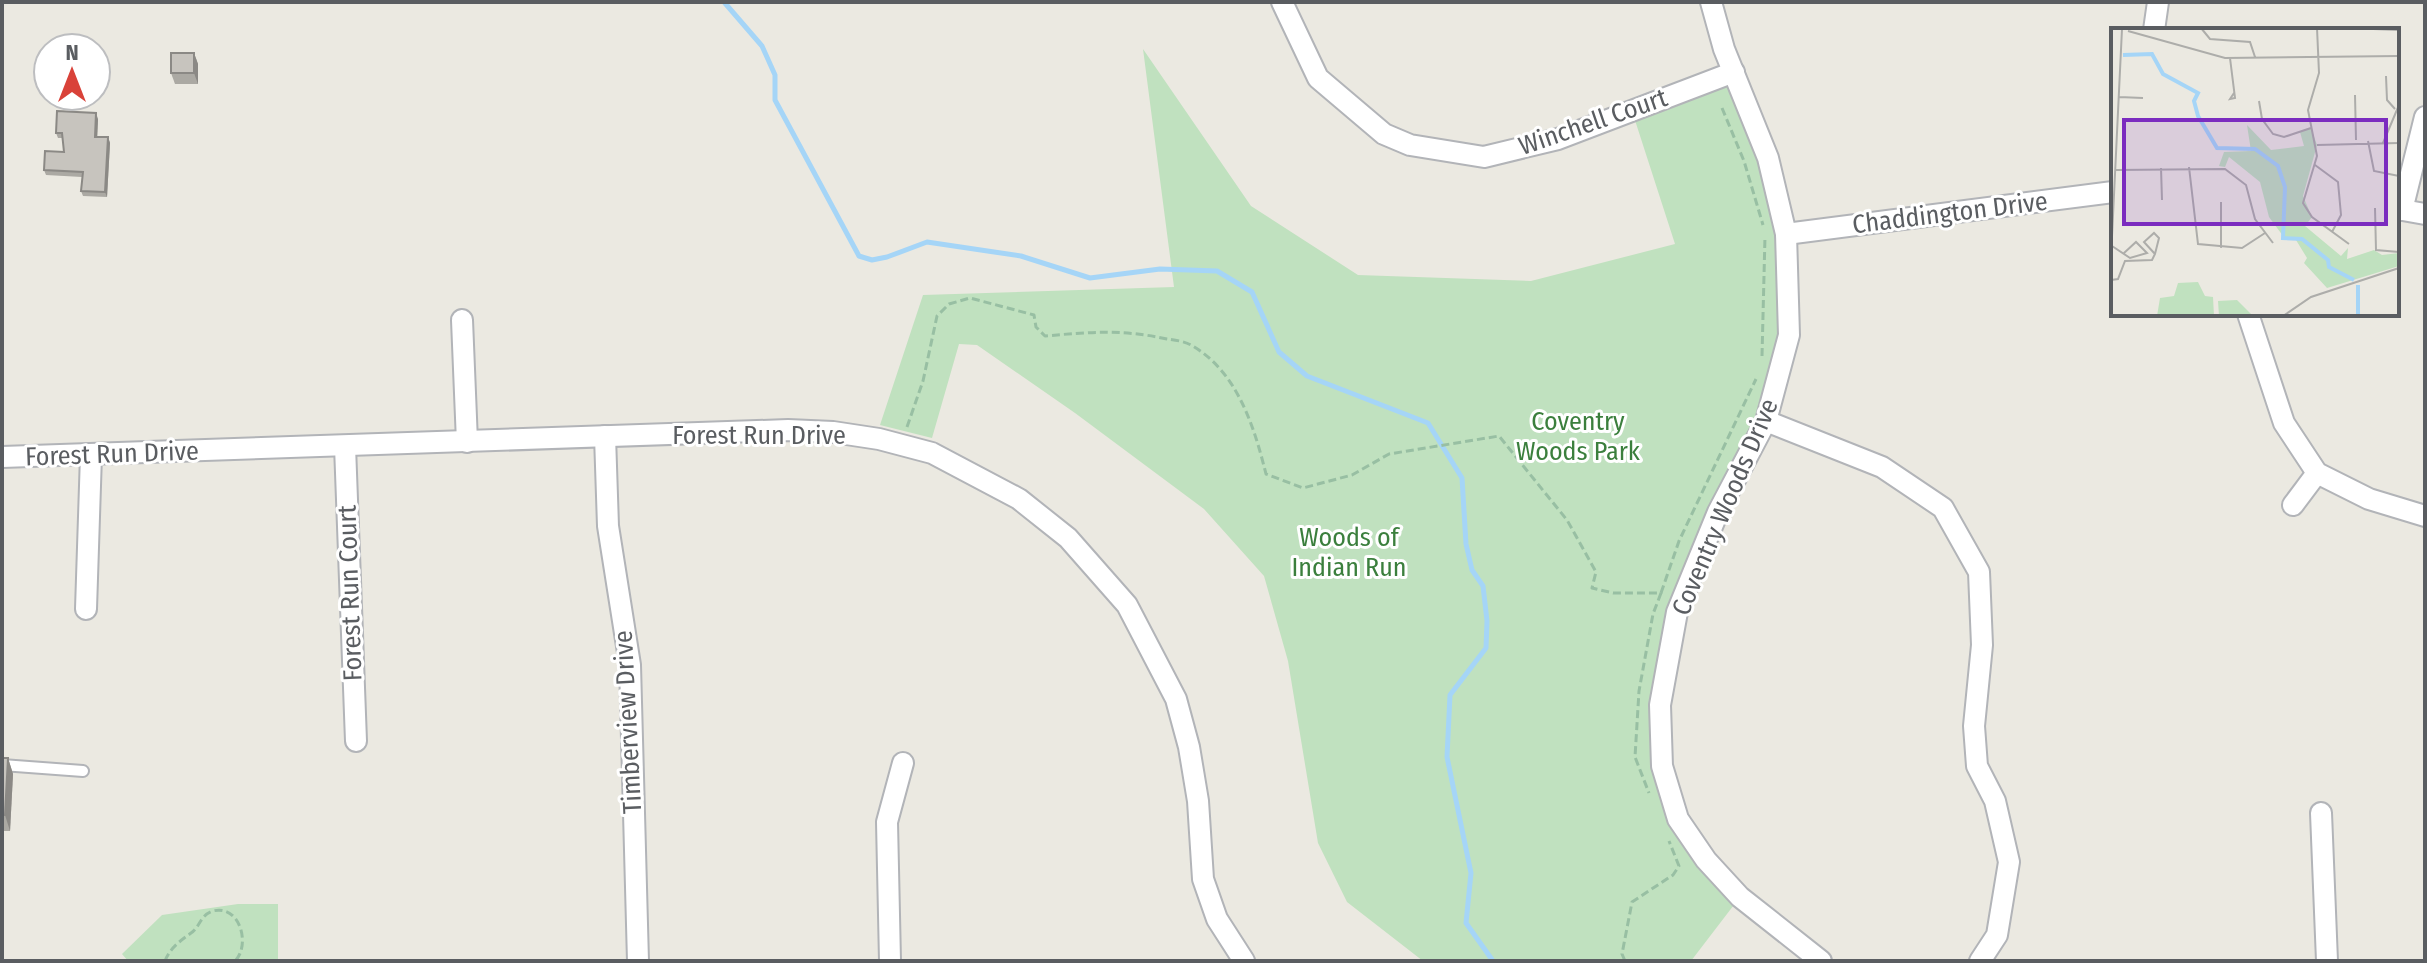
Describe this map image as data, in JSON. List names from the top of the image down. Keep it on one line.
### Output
{"streets":{"street":["Winchell Court","Chaddington Drive","Forest Run Drive","Coventry Woods Drive","Forest Run Court","Timberview Drive"]},"crossings":[["Winchell Court","Coventry Woods Drive"],["Chaddington Drive","Coventry Woods Drive"],["Forest Run Drive","Forest Run Court"],["Forest Run Drive","Timberview Drive"]],"parks":["Coventry Woods Park","Woods of Indian Run"],"north":"top"}
